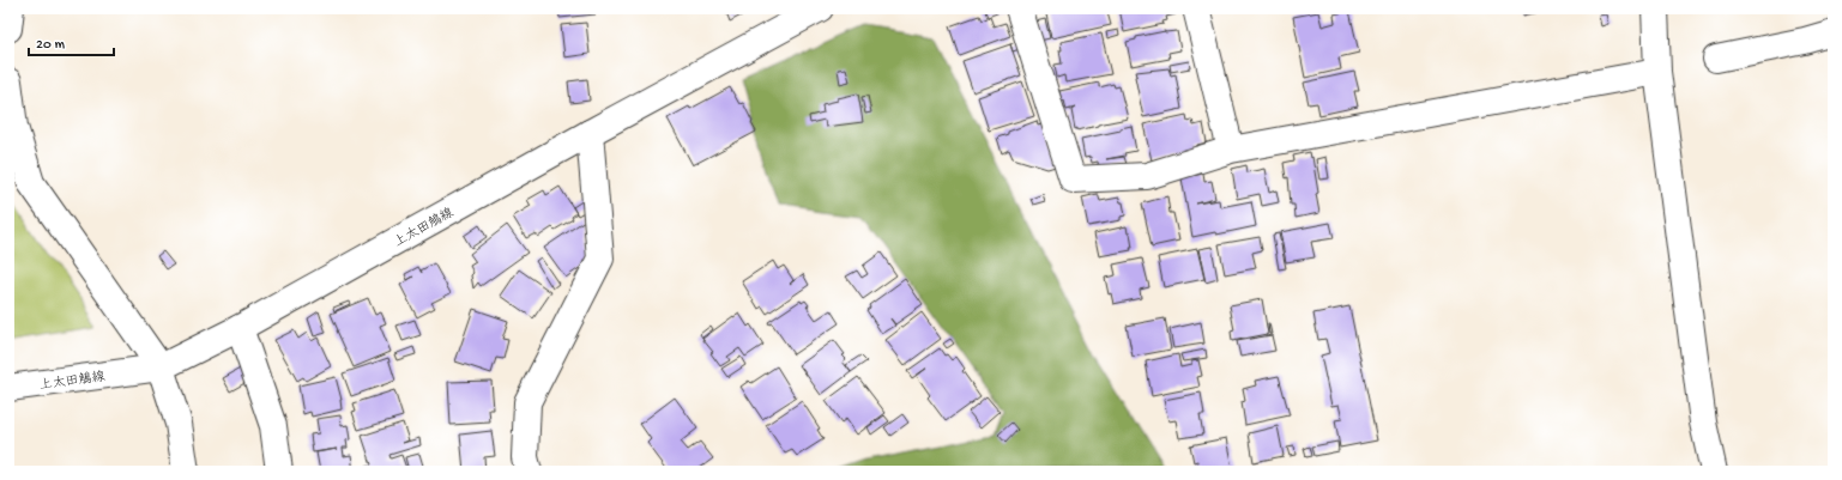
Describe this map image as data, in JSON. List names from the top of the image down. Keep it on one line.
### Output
{"streets":{"street":["上太田鵤線"]},"scale_bar":"20 m"}
